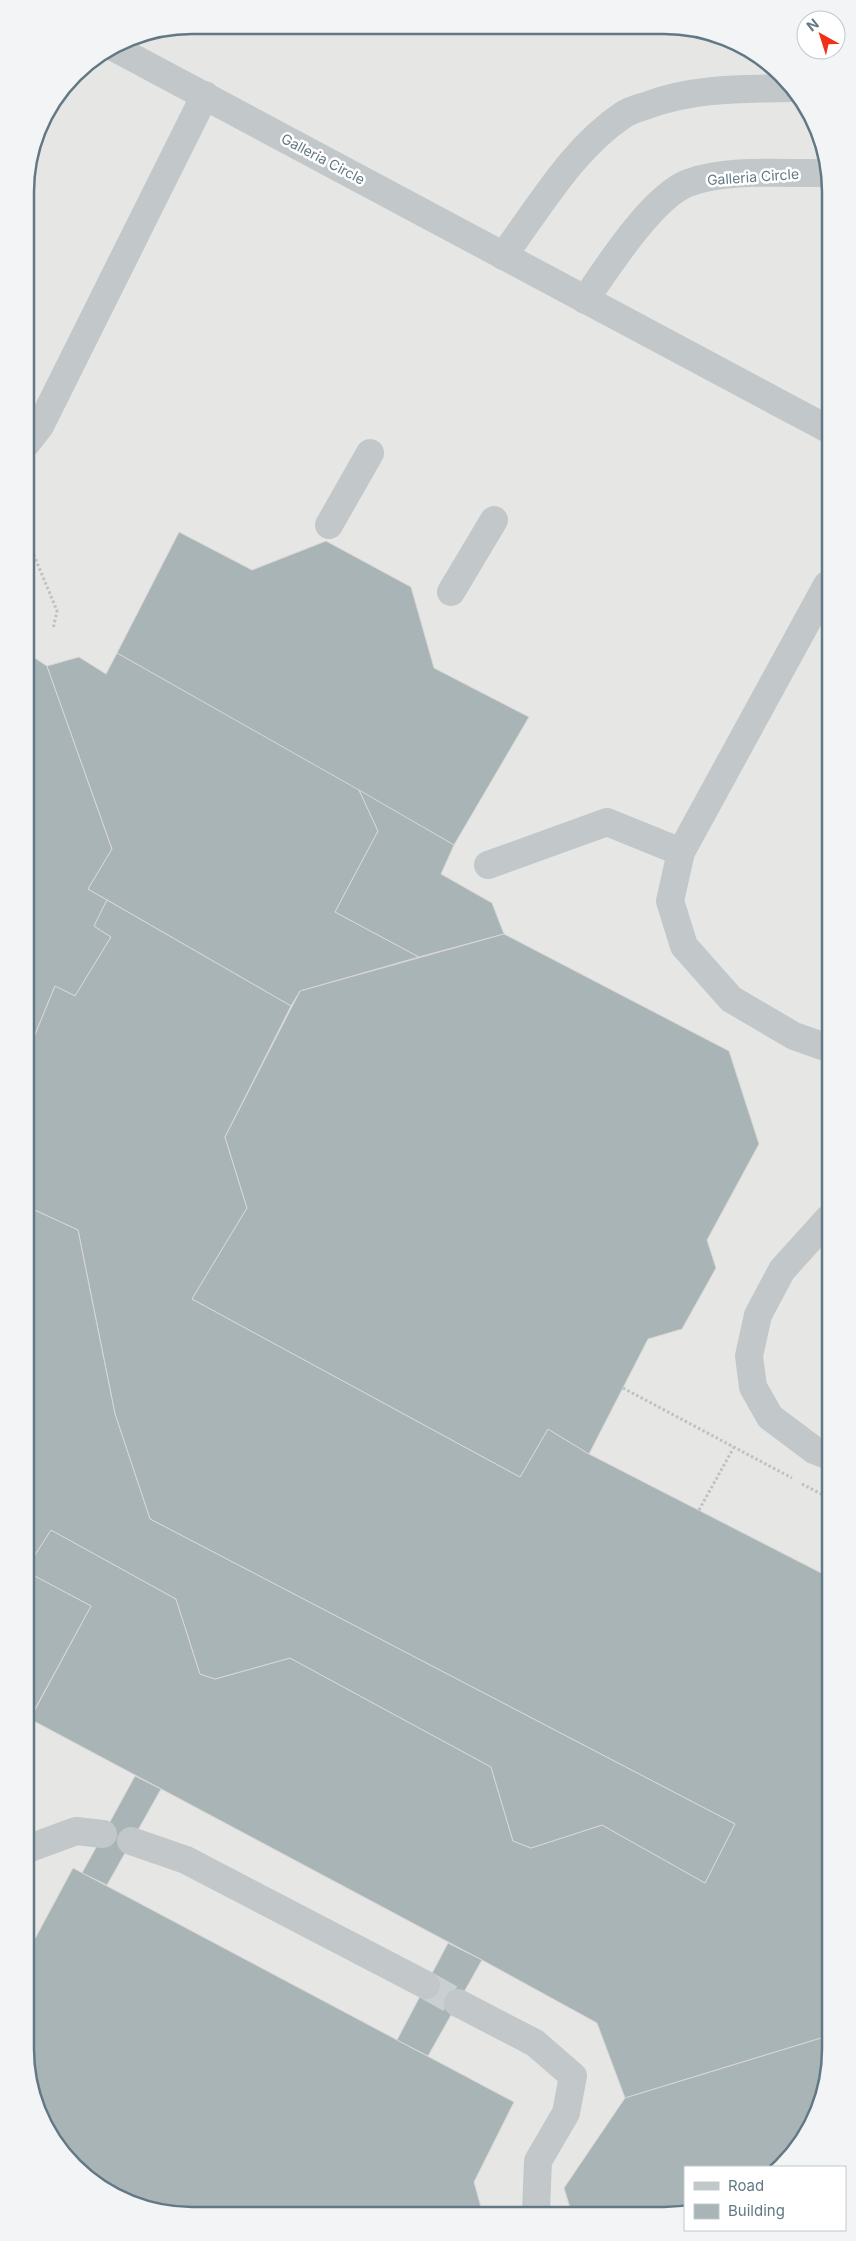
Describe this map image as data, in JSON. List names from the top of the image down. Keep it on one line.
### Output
{"streets":{"street":["Galleria Circle"]},"legend":["Road","Building"],"north":"top left"}
